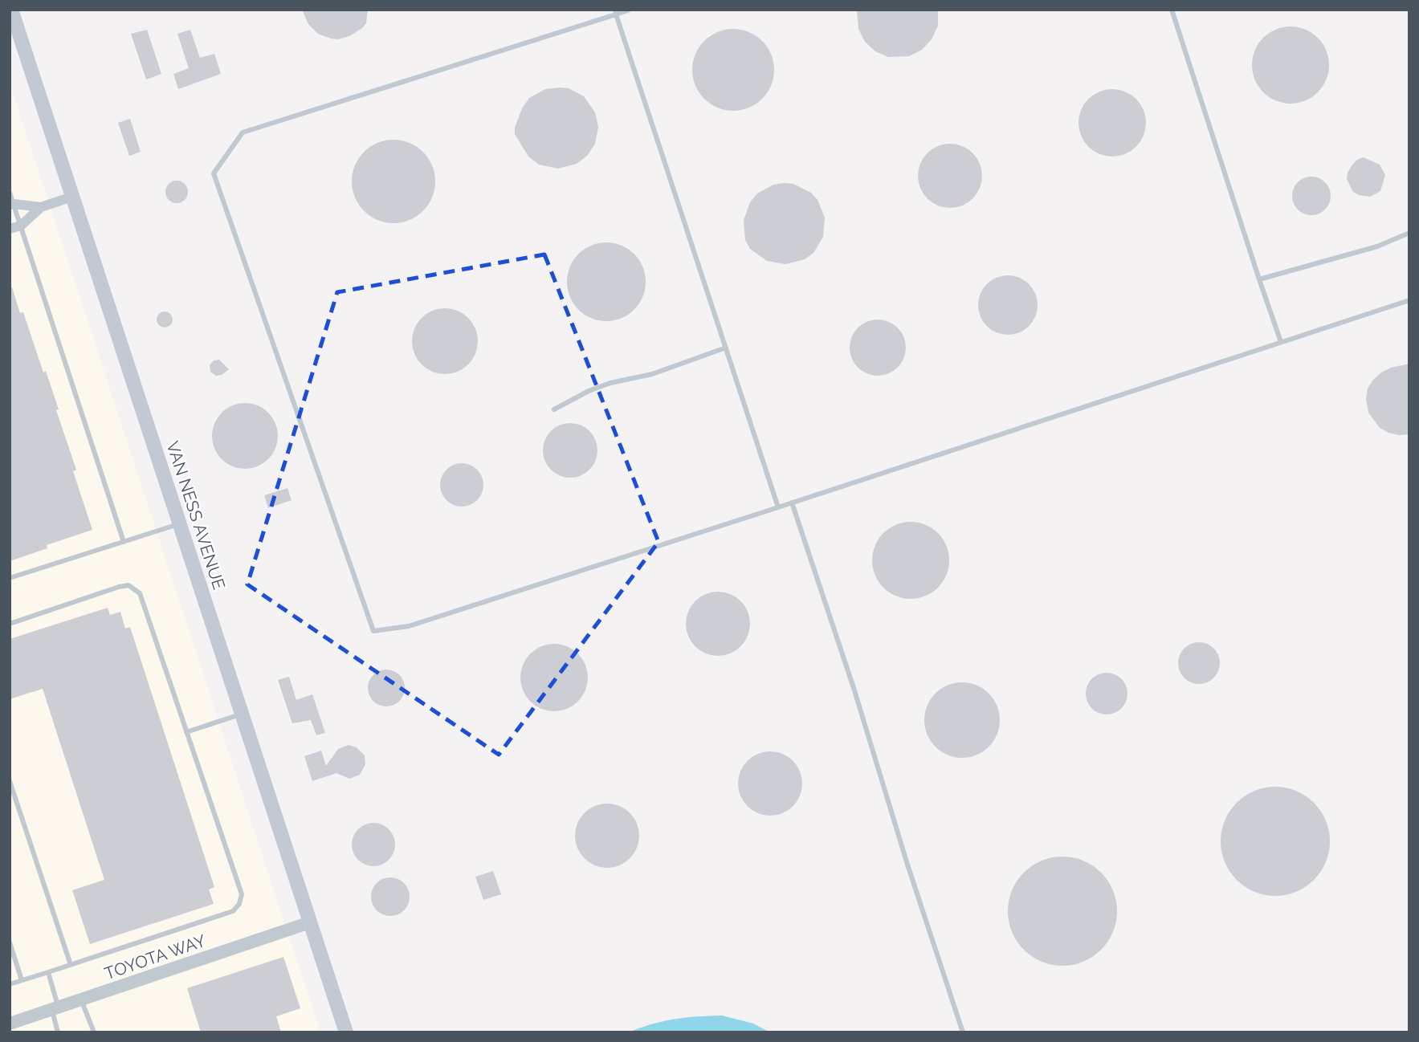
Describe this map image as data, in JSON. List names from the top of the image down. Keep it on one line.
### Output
{"streets":{"main road":["VAN NESS AVENUE"],"street":["TOYOTA WAY"]},"crossings":[["VAN NESS AVENUE","TOYOTA WAY"]]}
